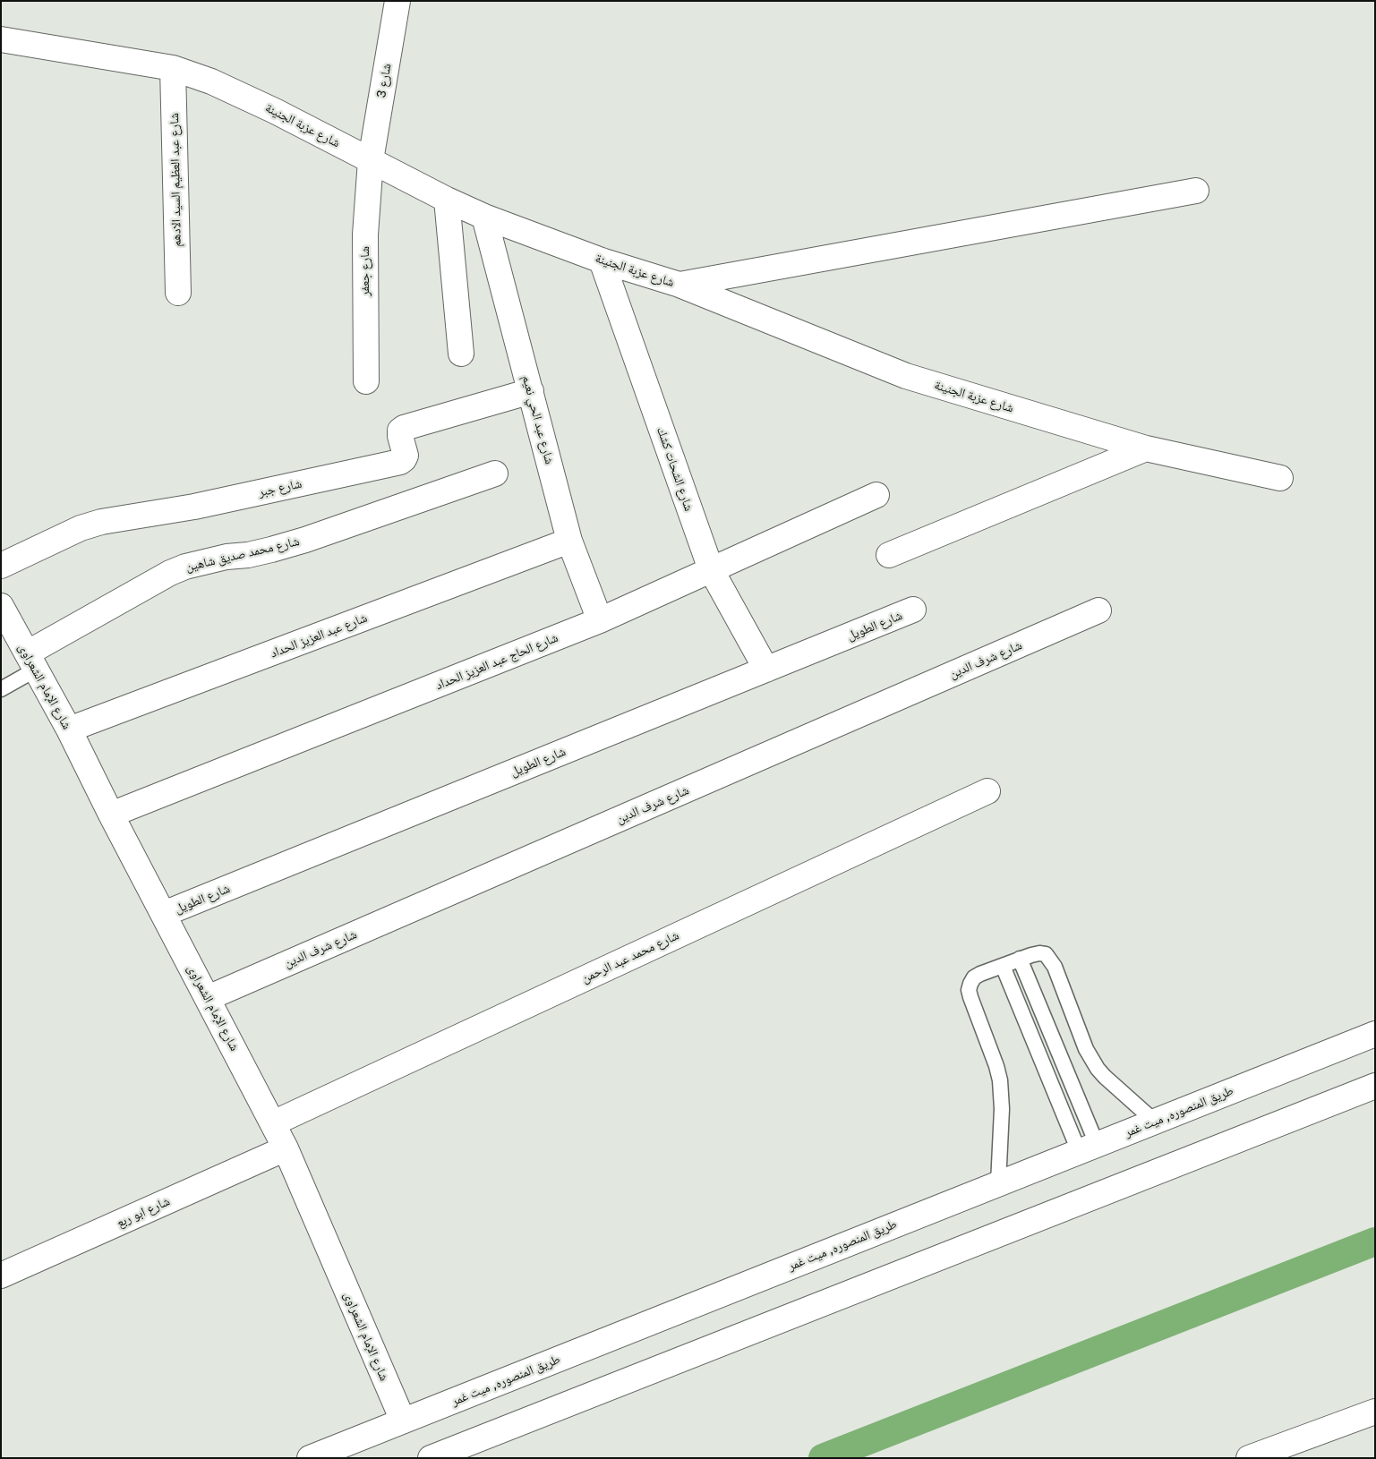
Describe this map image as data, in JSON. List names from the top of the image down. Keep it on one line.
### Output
{"streets":{"main road":["شارع 3","شارع عزبة الجنينة","شارع عبد العظيم السيد الادهم","شارع جعفر","شارع عبد الحي نعيم","شارع الشحات كشك","شارع جبر","شارع محمد صديق شاهين","شارع الطويل","شارع عبد العزيز الحداد","شارع شرف الدين","شارع الحاج عبد العزيز الحداد","شارع الإمام الشعراوى","شارع محمد عبد الرحمن","طريق المنصوره, ميت غمر","شارع ابو ربع"]},"crossings":[["شارع 3","شارع عزبة الجنينة"],["شارع 3","شارع جعفر"],["شارع عزبة الجنينة","شارع عبد العظيم السيد الادهم"],["شارع عزبة الجنينة","شارع جعفر"],["شارع عزبة الجنينة","شارع عبد الحي نعيم"],["شارع عزبة الجنينة","شارع الشحات كشك"],["شارع عبد الحي نعيم","شارع جبر"],["شارع عبد الحي نعيم","شارع عبد العزيز الحداد"],["شارع عبد الحي نعيم","شارع الحاج عبد العزيز الحداد"],["شارع الشحات كشك","شارع الطويل"],["شارع الشحات كشك","شارع الحاج عبد العزيز الحداد"],["شارع محمد صديق شاهين","شارع الإمام الشعراوى"],["شارع الطويل","شارع الإمام الشعراوى"],["شارع عبد العزيز الحداد","شارع الإمام الشعراوى"],["شارع شرف الدين","شارع الإمام الشعراوى"],["شارع الحاج عبد العزيز الحداد","شارع الإمام الشعراوى"],["شارع الإمام الشعراوى","شارع محمد عبد الرحمن"],["شارع الإمام الشعراوى","طريق المنصوره, ميت غمر"],["شارع الإمام الشعراوى","شارع ابو ربع"]]}
